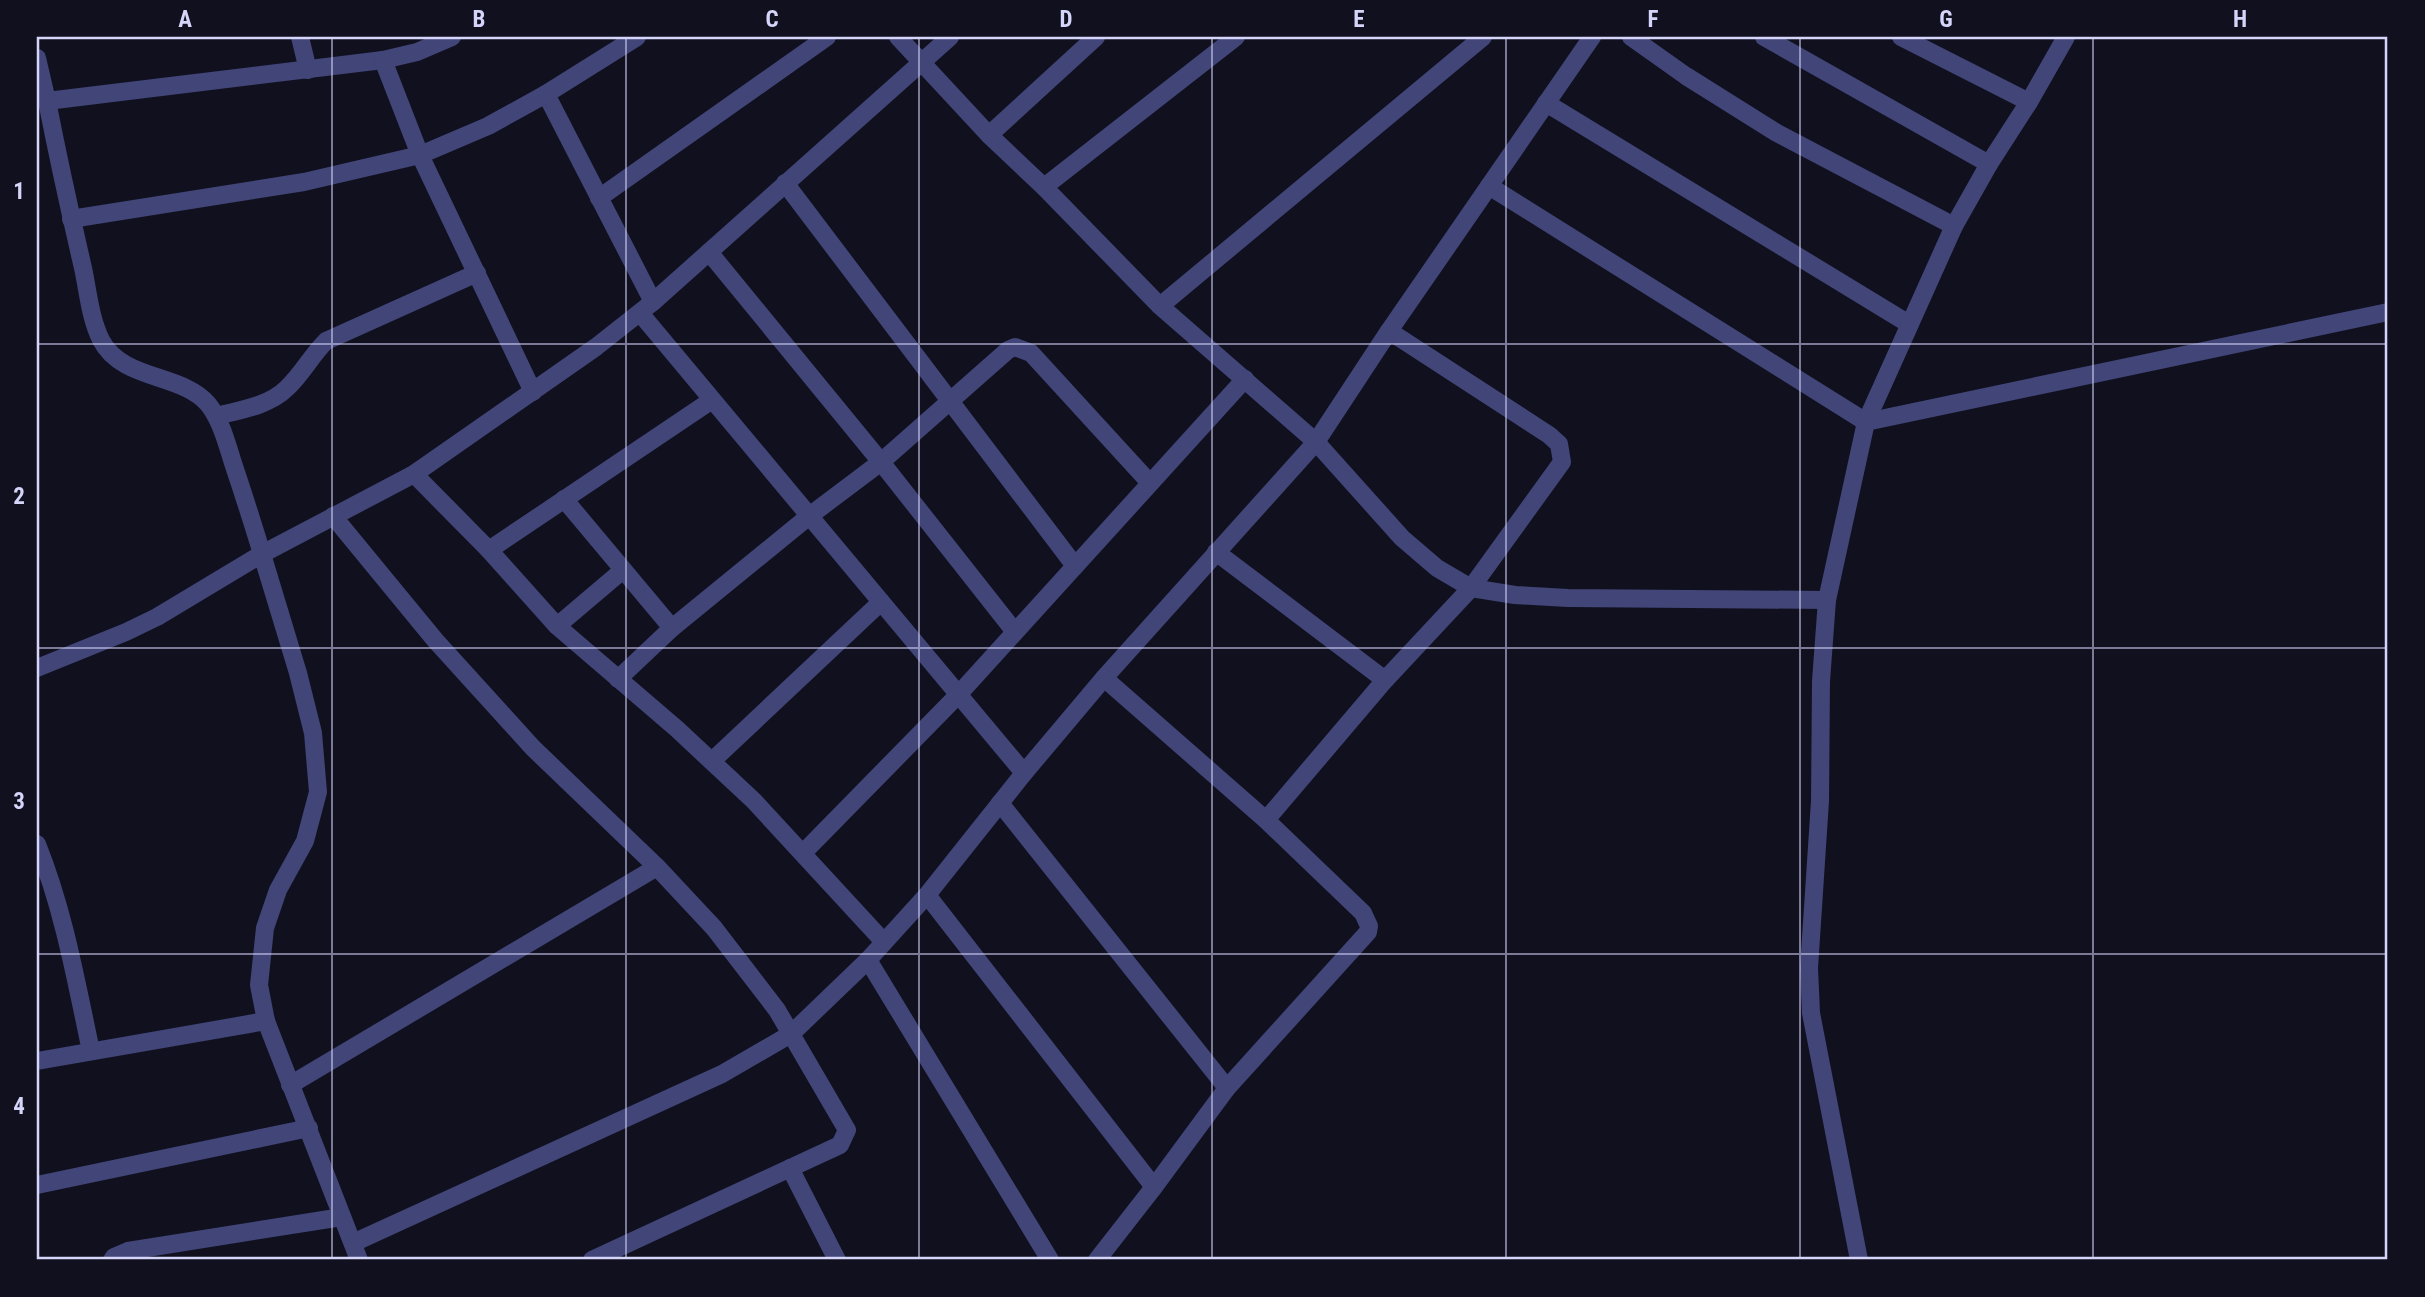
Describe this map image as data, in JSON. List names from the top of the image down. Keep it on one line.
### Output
{"grid":{"columns":["A","B","C","D","E","F","G","H"],"rows":["1","2","3","4"]}}
